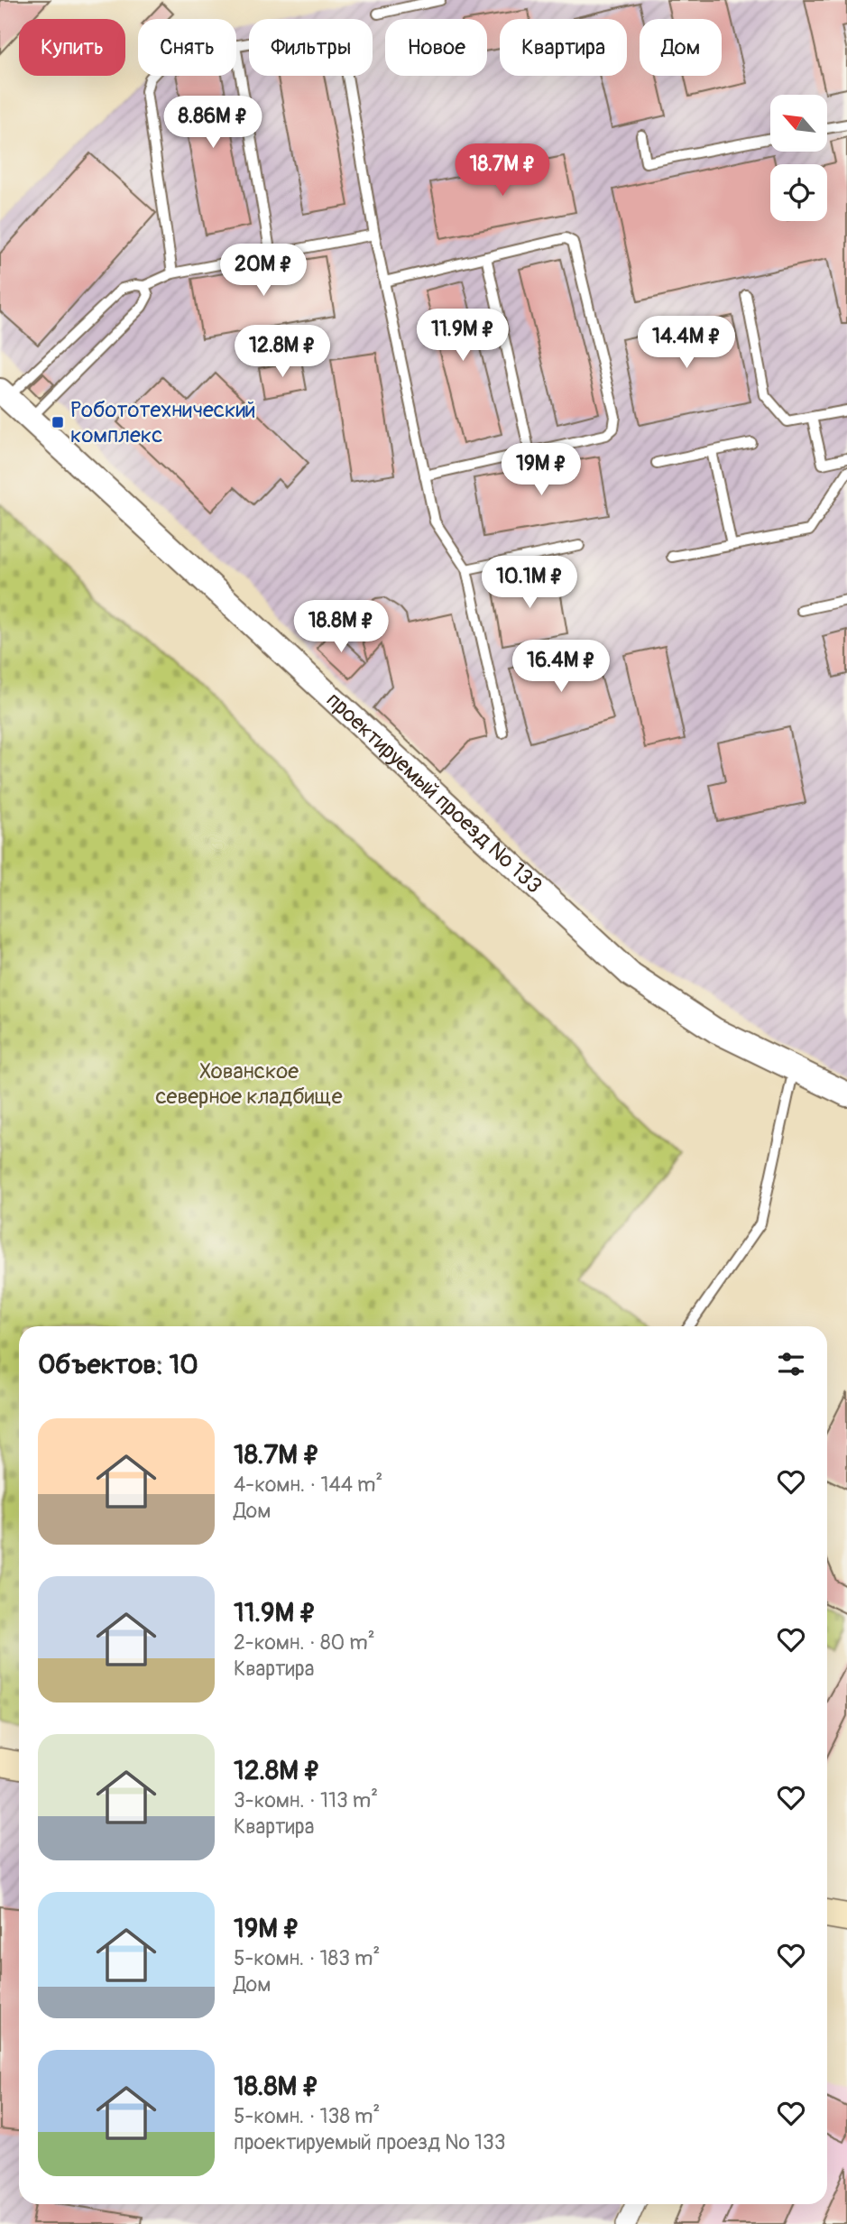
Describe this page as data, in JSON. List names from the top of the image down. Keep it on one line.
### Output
{"streets":{"street":["проектируемый проезд № 133"]},"parks":["Хованское северное кладбище"],"places":{"transit":["Робототехнический комплекс"]},"north":"top left","page":{"chip":["Купить","Снять","Фильтры","Новое","Квартира","Дом"],"price":["8.86M ₽","18.7M ₽","20M ₽","11.9M ₽","14.4M ₽","12.8M ₽","19M ₽","10.1M ₽","18.8M ₽","16.4M ₽"],"heading":"Объектов: 10","list":[{"name":"18.7M ₽","note":"4-комн. · 144 m² · Дом"},{"name":"11.9M ₽","note":"2-комн. · 80 m² · Квартира"},{"name":"12.8M ₽","note":"3-комн. · 113 m² · Квартира"},{"name":"19M ₽","note":"5-комн. · 183 m² · Дом"},{"name":"18.8M ₽","note":"5-комн. · 138 m² · проектируемый проезд № 133"}]}}
